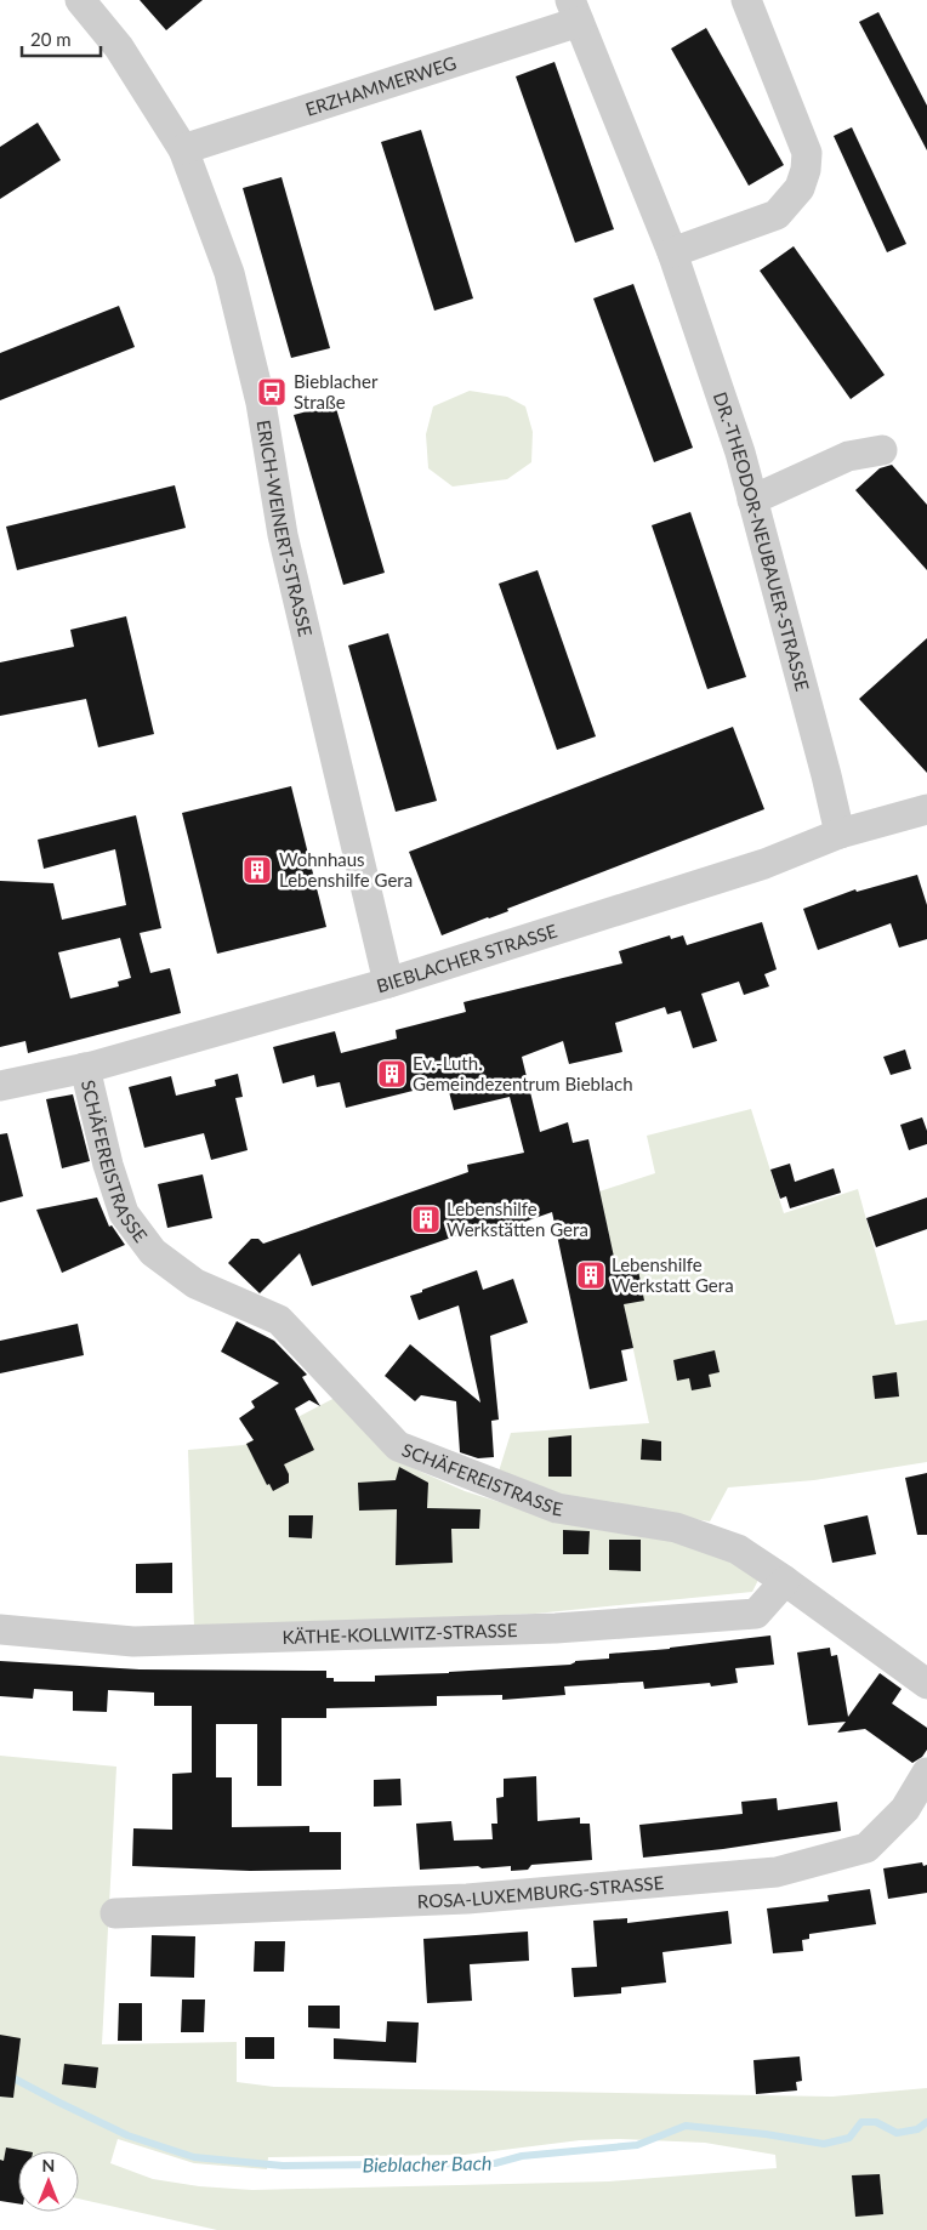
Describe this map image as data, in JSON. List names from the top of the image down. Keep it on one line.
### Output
{"streets":{"street":["ERZHAMMERWEG","ERICH-WEINERT-STRASSE","DR.-THEODOR-NEUBAUER-STRASSE","BIEBLACHER STRASSE","SCHÄFEREISTRASSE","KÄTHE-KOLLWITZ-STRASSE","ROSA-LUXEMBURG-STRASSE"]},"crossings":[["ERZHAMMERWEG","ERICH-WEINERT-STRASSE"],["ERZHAMMERWEG","DR.-THEODOR-NEUBAUER-STRASSE"],["ERICH-WEINERT-STRASSE","BIEBLACHER STRASSE"],["DR.-THEODOR-NEUBAUER-STRASSE","BIEBLACHER STRASSE"],["BIEBLACHER STRASSE","SCHÄFEREISTRASSE"],["SCHÄFEREISTRASSE","KÄTHE-KOLLWITZ-STRASSE"]],"water":["Bieblacher Bach"],"places":{"bus stop":["Bieblacher Straße"],"building":["Wohnhaus Lebenshilfe Gera","Ev.-Luth. Gemeindezentrum Bieblach","Lebenshilfe Werkstätten Gera","Lebenshilfe Werkstatt Gera"]},"scale_bar":"20 m","north":"top"}
